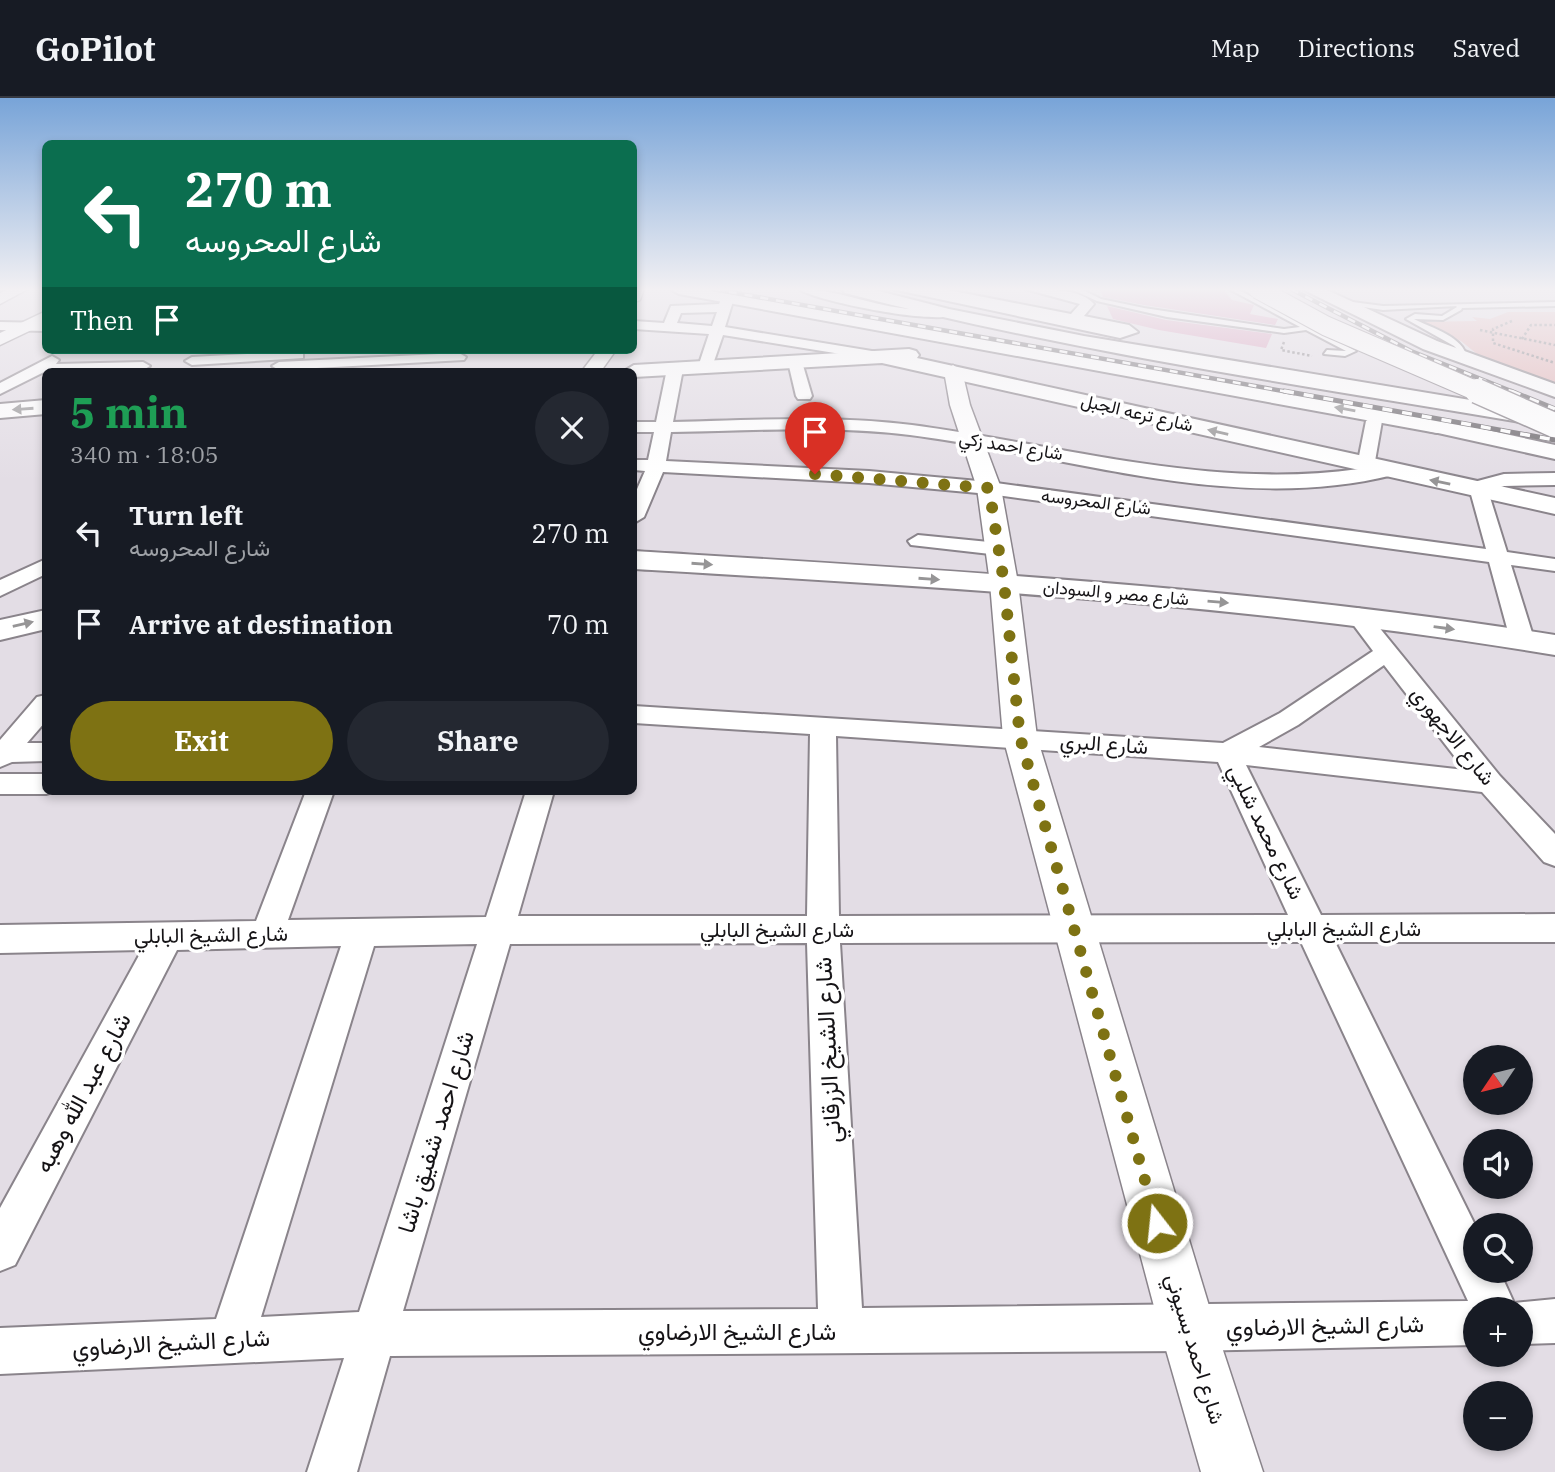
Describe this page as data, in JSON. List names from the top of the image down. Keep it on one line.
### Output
{"streets":{"main road":["شارع ترعه الجبل","شارع مصر و السودان"],"street":["شارع احمد زكي","شارع المحروسه","شارع الاجهوري","شارع البري","شارع محمد شلبي","شارع الشيخ البابلي","شارع الشيخ الزرقاني","شارع عبد الله وهبه","شارع احمد شفيق باشا","شارع الشيخ الارضاوي","شارع احمد بسيوني"]},"crossings":[["شارع ترعه الجبل","شارع احمد زكي"],["شارع ترعه الجبل","شارع احمد بسيوني"],["شارع احمد زكي","شارع احمد بسيوني"],["شارع المحروسه","شارع احمد بسيوني"],["شارع مصر و السودان","شارع الاجهوري"],["شارع مصر و السودان","شارع احمد بسيوني"],["شارع الاجهوري","شارع البري"],["شارع الاجهوري","شارع محمد شلبي"],["شارع البري","شارع محمد شلبي"],["شارع البري","شارع الشيخ الزرقاني"],["شارع البري","شارع احمد بسيوني"],["شارع محمد شلبي","شارع الشيخ البابلي"],["شارع الشيخ البابلي","شارع الشيخ الزرقاني"],["شارع الشيخ البابلي","شارع عبد الله وهبه"],["شارع الشيخ البابلي","شارع احمد شفيق باشا"],["شارع الشيخ البابلي","شارع احمد بسيوني"],["شارع الشيخ الزرقاني","شارع الشيخ الارضاوي"],["شارع احمد شفيق باشا","شارع الشيخ الارضاوي"],["شارع الشيخ الارضاوي","شارع احمد بسيوني"]],"one_way":["شارع ترعه الجبل"],"north":"bottom left","page":{"header":"GoPilot","nav":["Map","Directions","Saved"],"turn":["270 m","شارع المحروسه"],"then":"Then","heading":["5 min","340 m · 18:05"],"list":[{"name":"Turn left","note":"شارع المحروسه","value":"270 m"},{"name":"Arrive at destination","value":"70 m"}],"buttons":["Exit","Share"],"map_buttons":["+","−"]}}
